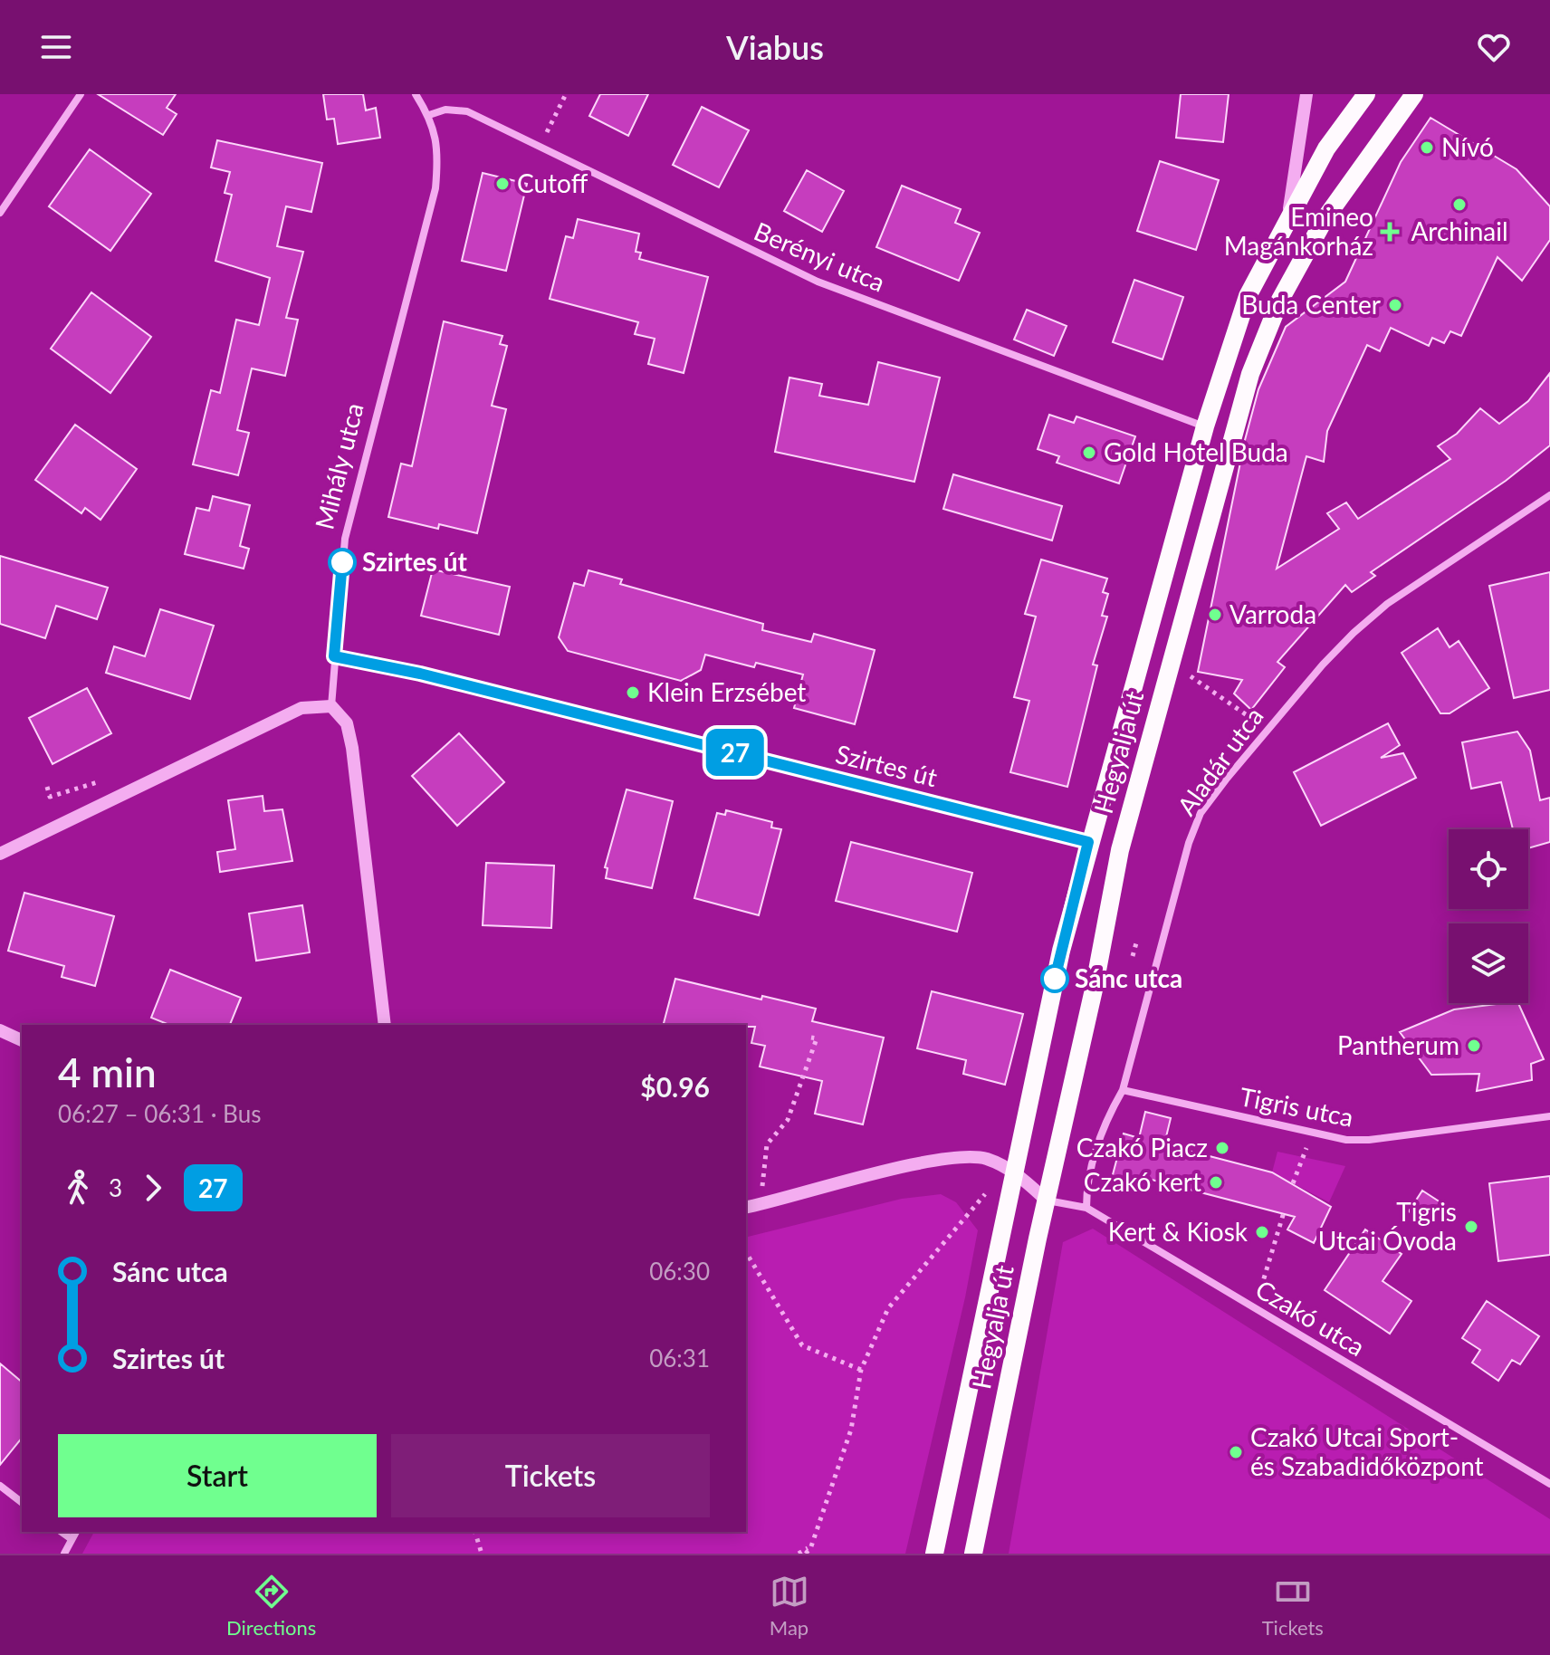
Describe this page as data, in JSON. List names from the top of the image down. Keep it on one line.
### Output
{"streets":{"main road":["Hegyalja út"],"street":["Berényi utca","Mihály utca","Aladár utca","Szirtes út","Tigris utca","Czakó utca"]},"crossings":[["Berényi utca","Mihály utca"],["Berényi utca","Hegyalja út"],["Mihály utca","Szirtes út"],["Hegyalja út","Szirtes út"],["Hegyalja út","Czakó utca"],["Aladár utca","Tigris utca"],["Aladár utca","Czakó utca"]],"places":{"other":["Nívó","Cutoff","Archinail","Buda Center","Gold Hotel Buda","Szirtes út","Varroda","Klein Erzsébet","Sánc utca","Pantherum","Czakó Piacz","Czakó kert","Tigris Utcai Óvoda","Kert & Kiosk","Czakó Utcai Sport- és Szabadidőközpont"],"health":["Emineo Magánkorház"]},"lines":["bus line 27"],"page":{"header":"Viabus","on_map":"27","heading":["4 min","06:27 – 06:31 · Bus","$0.96"],"legs":["3","27"],"list":[{"name":"Sánc utca","value":"06:30"},{"name":"Szirtes út","value":"06:31"}],"buttons":["Start","Tickets"],"tabs":["Directions","Map","Tickets"]}}
